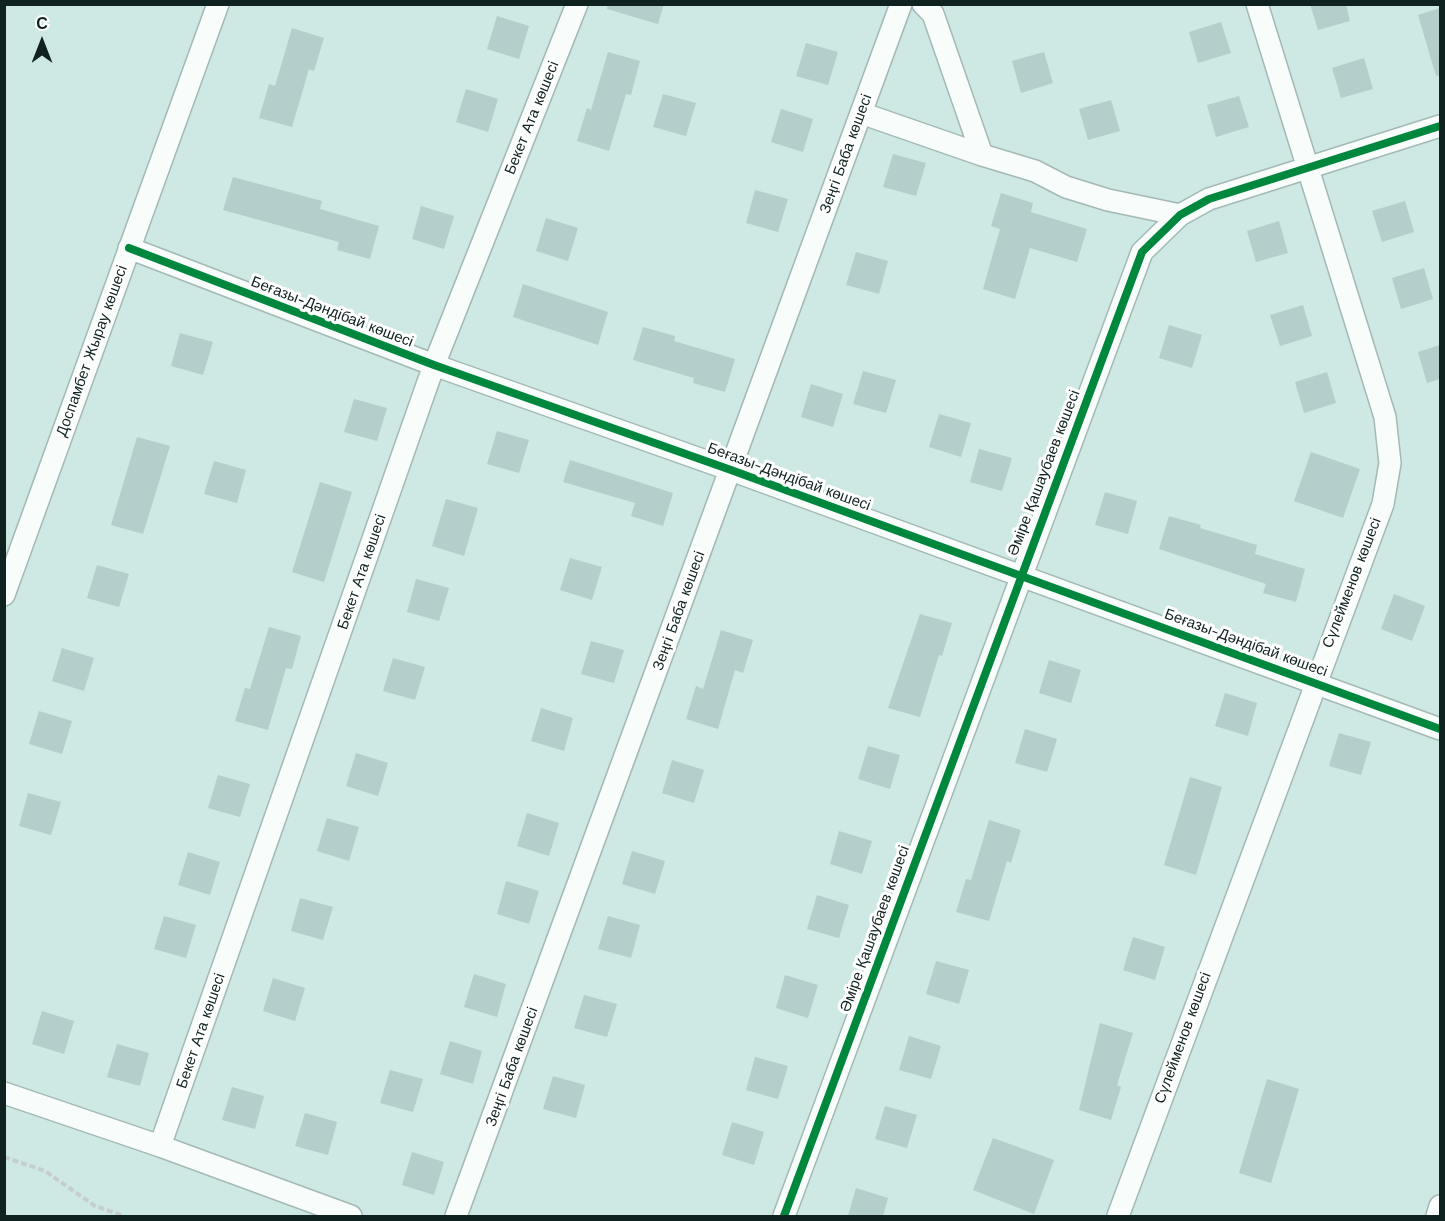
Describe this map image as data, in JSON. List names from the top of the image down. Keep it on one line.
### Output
{"streets":{"street":["Бекет Ата көшесі","Зеңгі Баба көшесі","Беғазы-Дәндібай көшесі","Доспамбет Жырау көшесі","Әміре Қашаубаев көшесі","Сүлейменов көшесі"]},"crossings":[["Бекет Ата көшесі","Беғазы-Дәндібай көшесі"],["Зеңгі Баба көшесі","Беғазы-Дәндібай көшесі"],["Беғазы-Дәндібай көшесі","Доспамбет Жырау көшесі"],["Беғазы-Дәндібай көшесі","Әміре Қашаубаев көшесі"],["Беғазы-Дәндібай көшесі","Сүлейменов көшесі"],["Әміре Қашаубаев көшесі","Сүлейменов көшесі"]],"north":"top"}
